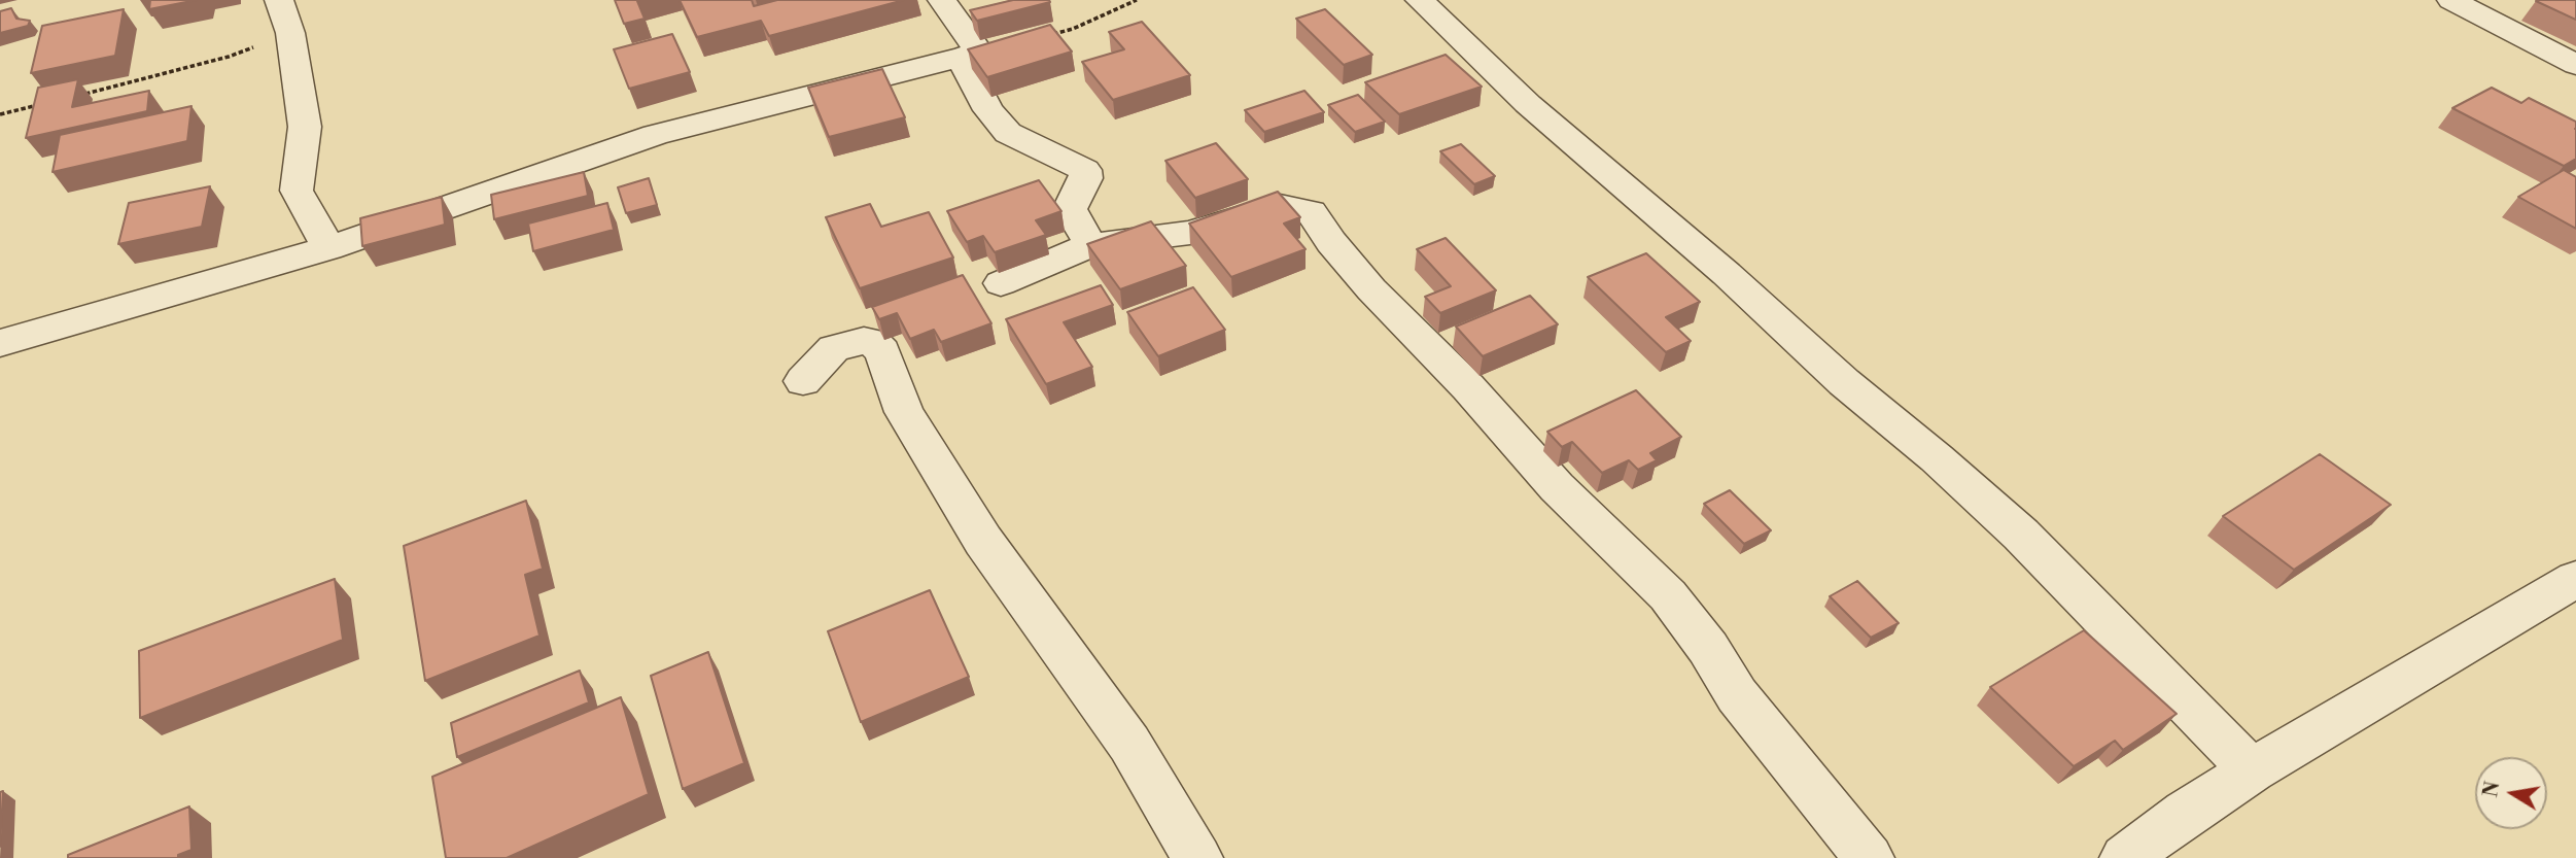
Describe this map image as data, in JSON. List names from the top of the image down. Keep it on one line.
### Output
{"north":"left"}
